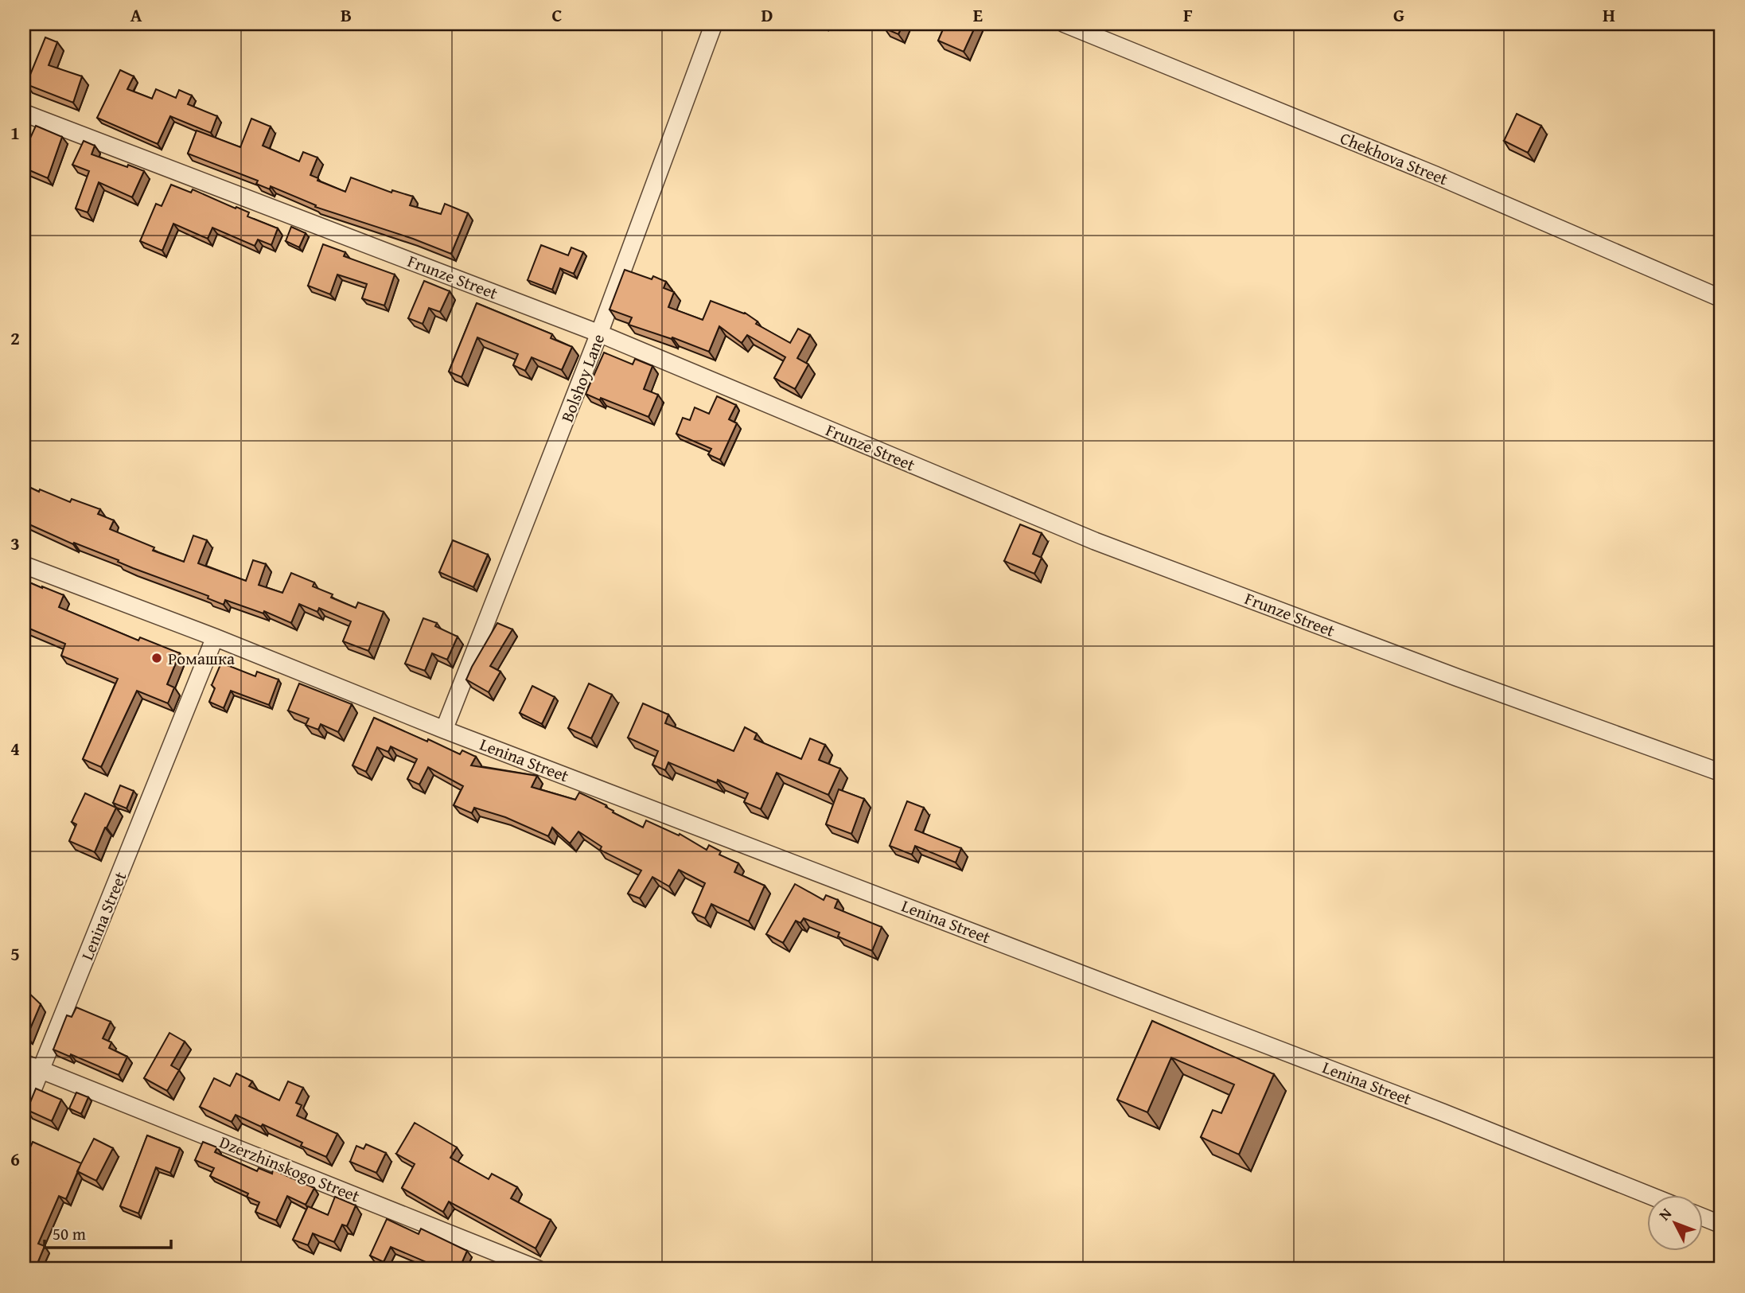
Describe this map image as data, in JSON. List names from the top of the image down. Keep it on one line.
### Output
{"streets":{"street":["Chekhova Street","Frunze Street","Bolshoy Lane","Lenina Street","Dzerzhinskogo Street"]},"crossings":[["Frunze Street","Bolshoy Lane"],["Bolshoy Lane","Lenina Street"],["Lenina Street","Dzerzhinskogo Street"]],"places":["Ромашка"],"scale_bar":"50 m","north":"top left","grid":{"columns":["A","B","C","D","E","F","G","H"],"rows":["1","2","3","4","5","6"]}}
